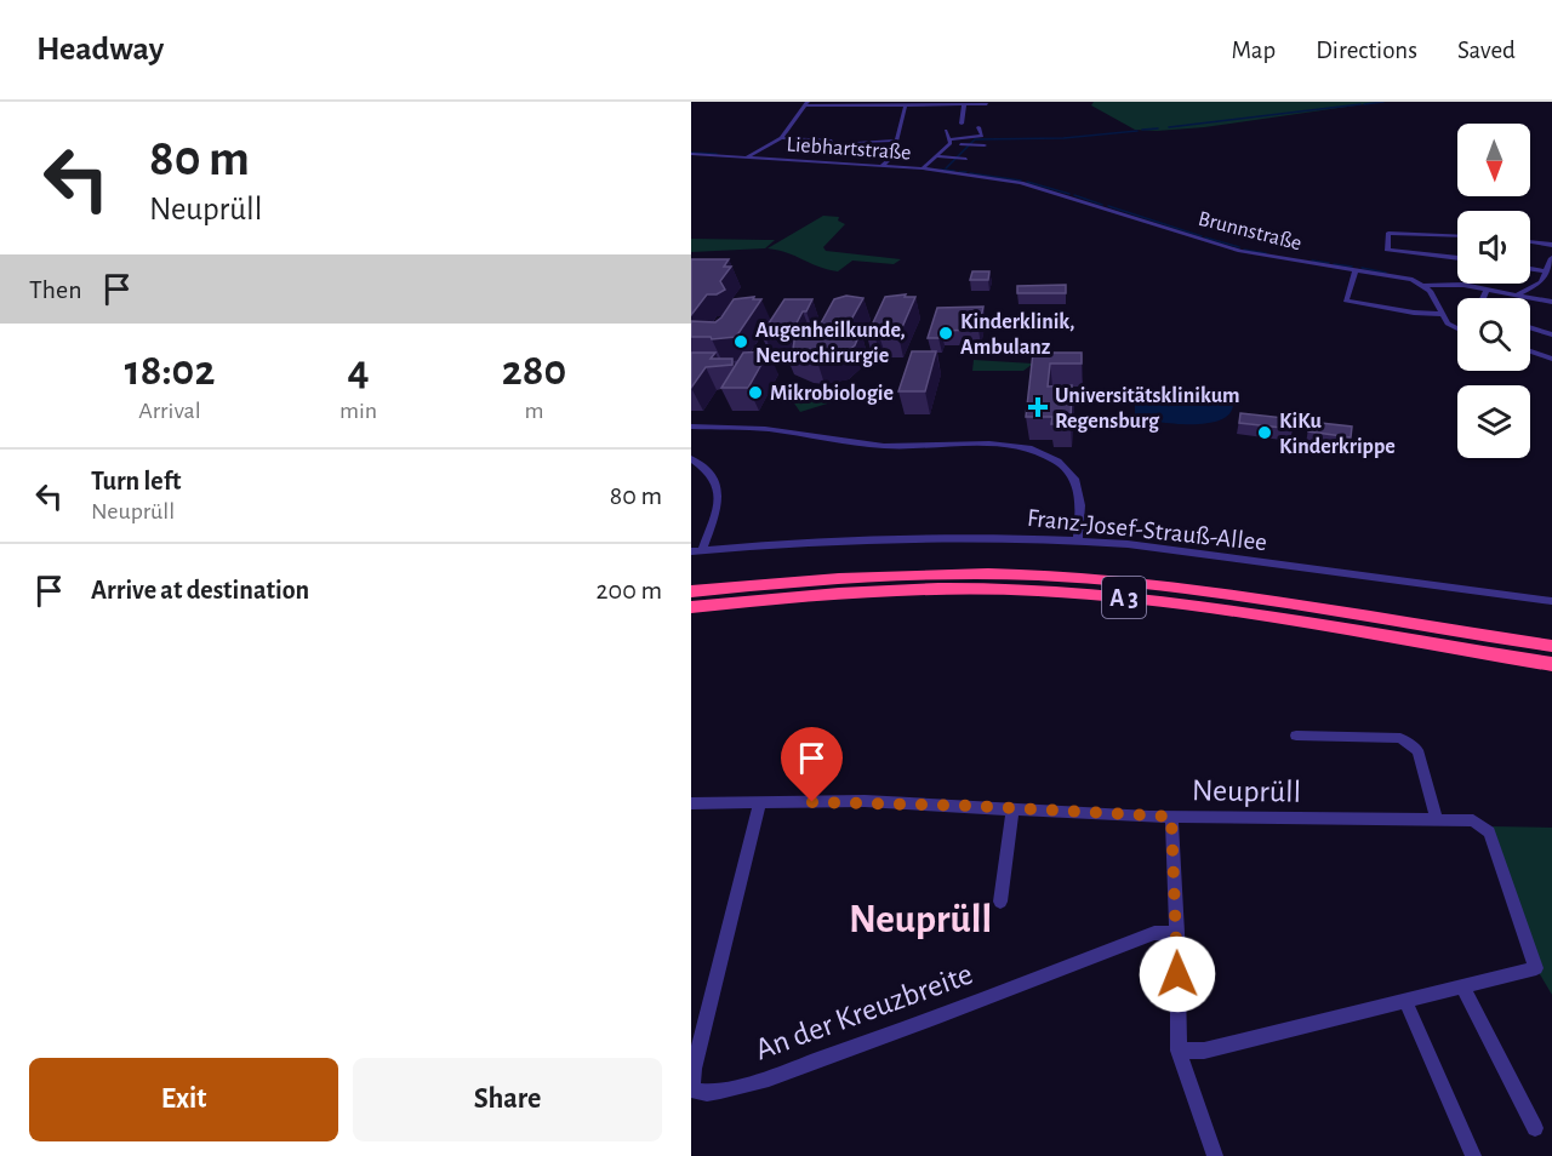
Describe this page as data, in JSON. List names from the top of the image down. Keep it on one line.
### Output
{"streets":{"highway":["A 3"],"street":["Liebhartstraße","Brunnstraße","Franz-Josef-Strauß-Allee","Neuprüll","An der Kreuzbreite"]},"crossings":[["Liebhartstraße","Brunnstraße"]],"districts":["Neuprüll"],"places":{"other":["Kinderklinik, Ambulanz","Augenheilkunde, Neurochirurgie","Mikrobiologie","KiKu Kinderkrippe"],"health":["Universitätsklinikum Regensburg"]},"north":"bottom","page":{"header":"Headway","nav":["Map","Directions","Saved"],"turn":["80 m","Neuprüll"],"then":"Then","eta":["18:02","Arrival","4","min","280","m"],"list":[{"name":"Turn left","note":"Neuprüll","value":"80 m"},{"name":"Arrive at destination","value":"200 m"}],"buttons":["Exit","Share"]}}
